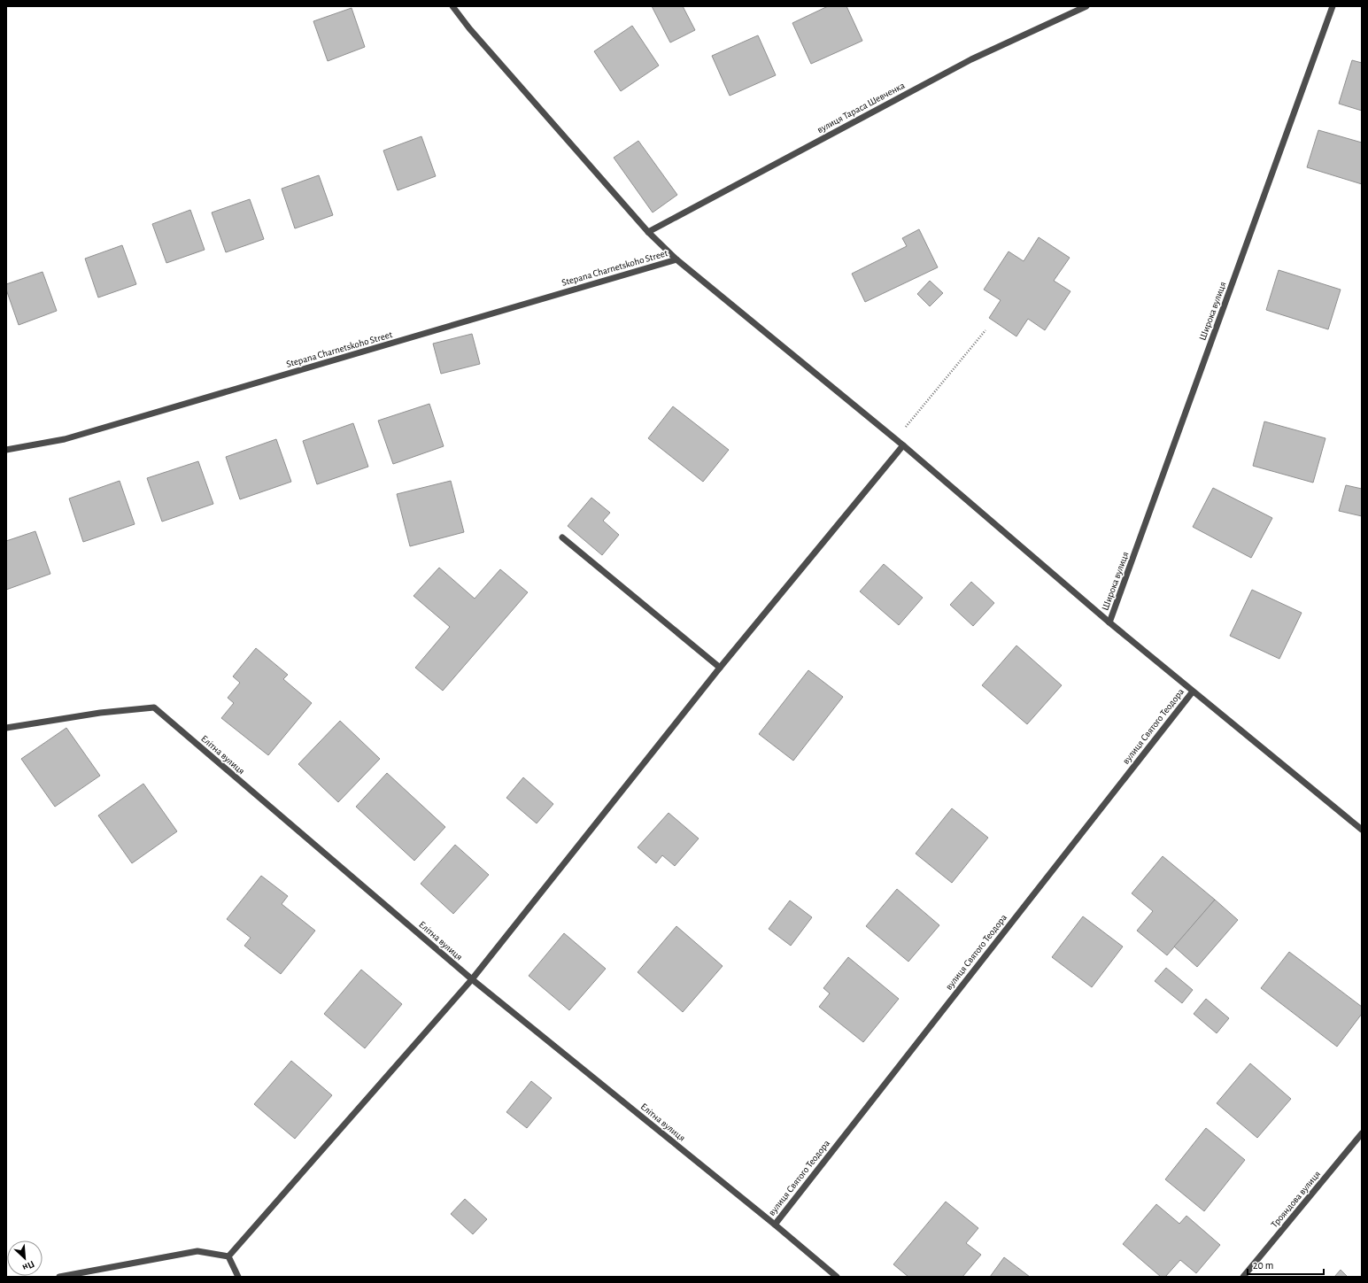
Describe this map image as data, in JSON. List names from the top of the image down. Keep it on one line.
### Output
{"streets":{"street":["вулиця Тараса Шевченка","Stepana Charnetskoho Street","Широка вулиця","вулиця Святого Теодора","Елітна вулиця","Трояндова вулиця"]},"crossings":[["вулиця Святого Теодора","Елітна вулиця"]],"scale_bar":"20 m","north":"bottom right"}
